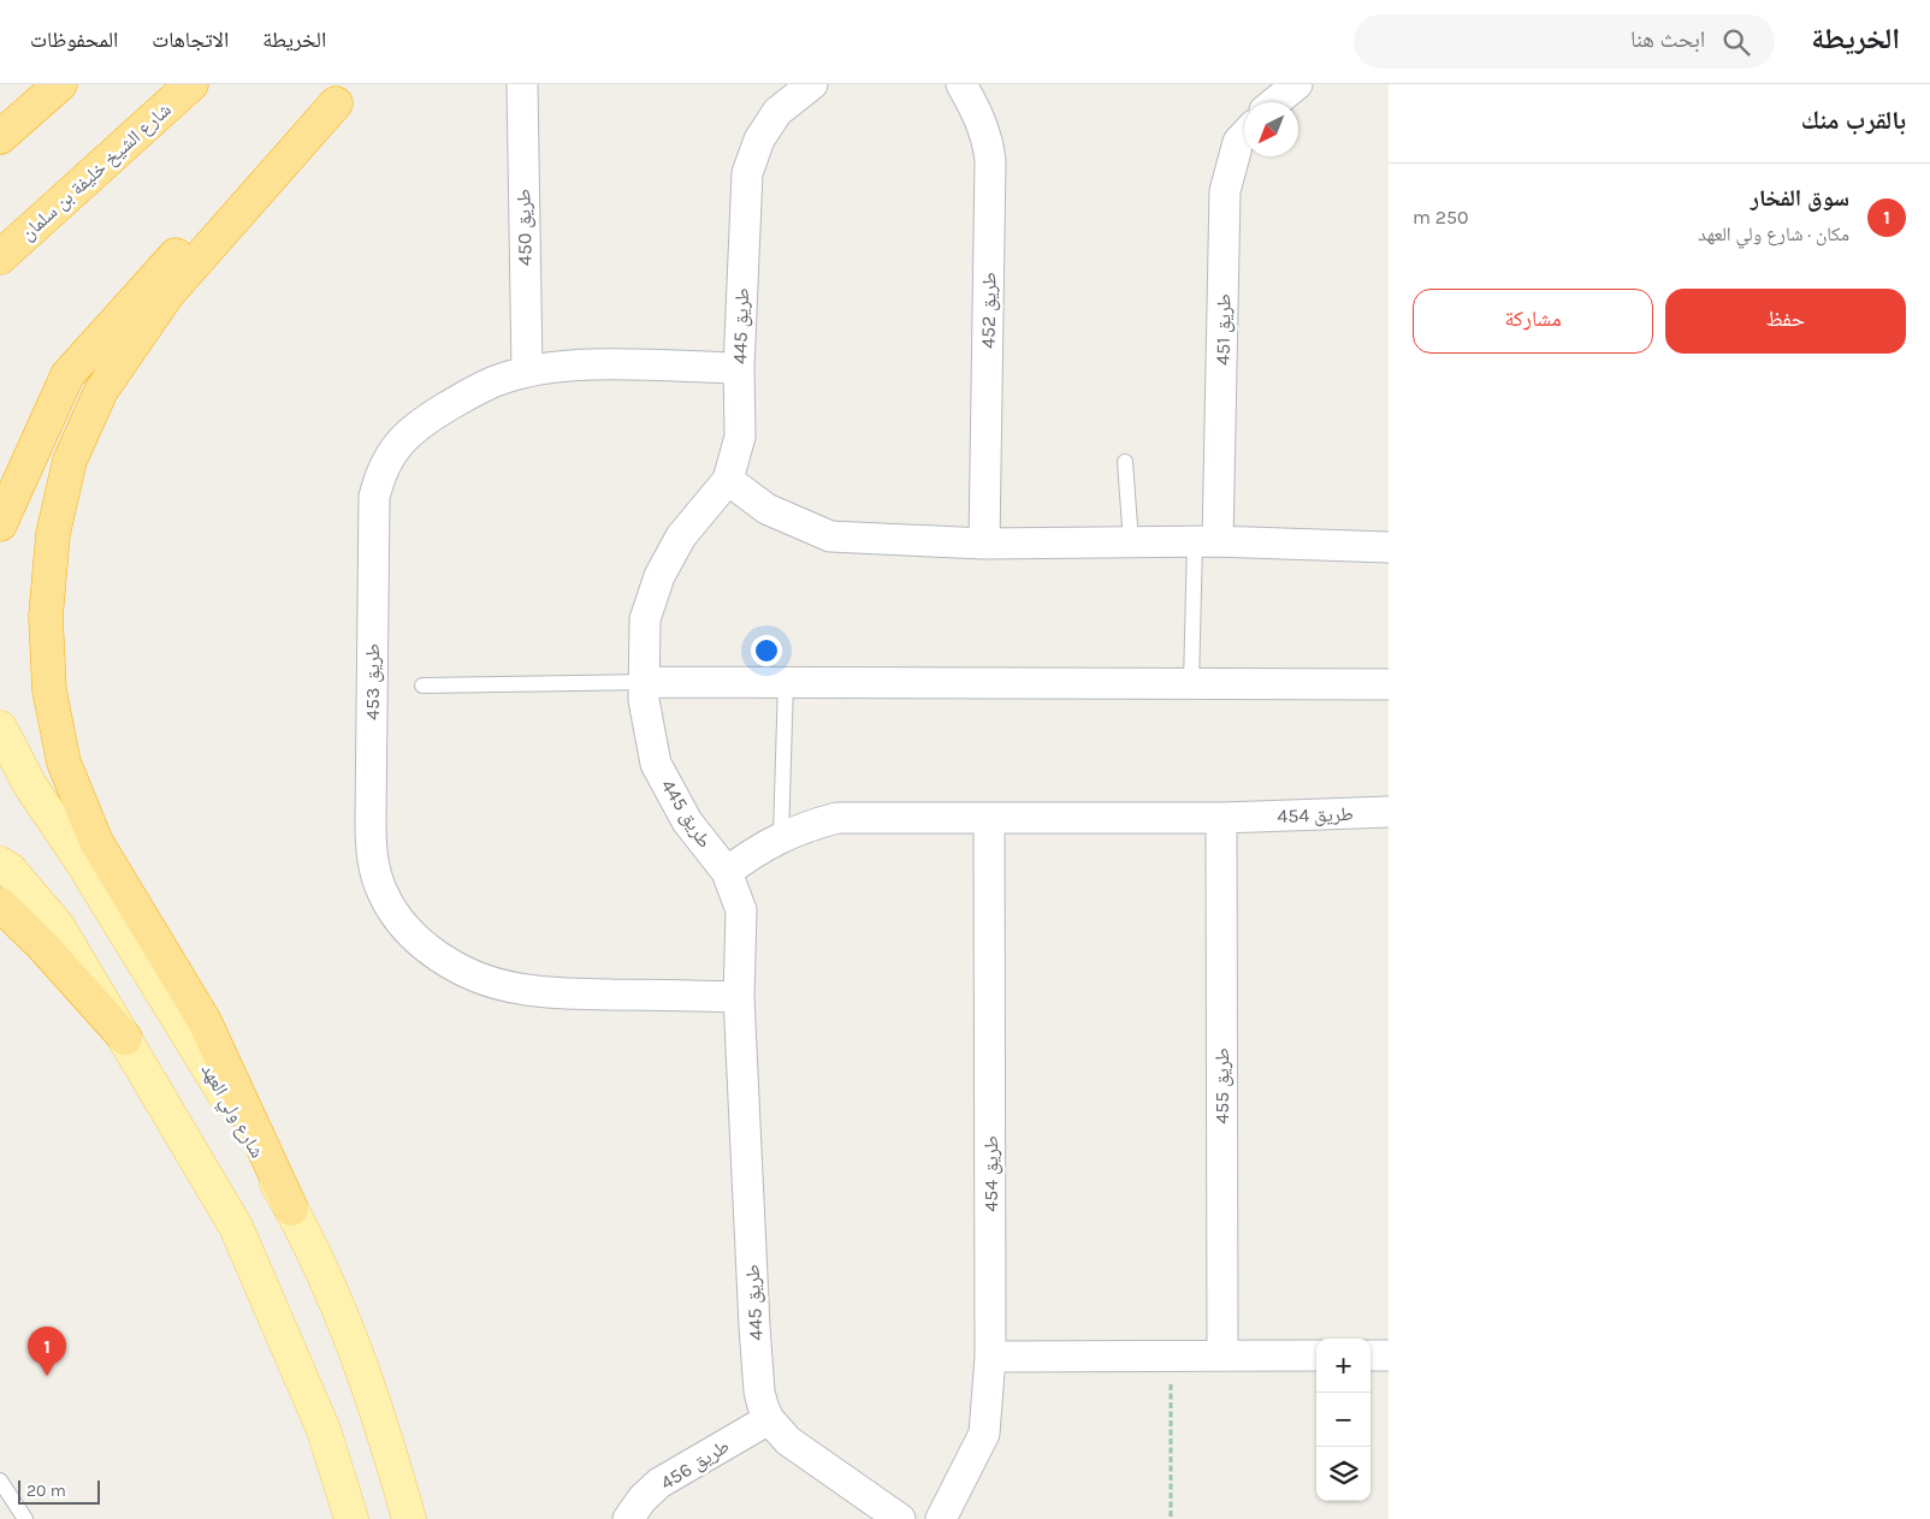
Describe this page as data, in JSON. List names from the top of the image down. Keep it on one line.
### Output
{"streets":{"highway":["شارع الشيخ خليفة بن سلمان"],"main road":["شارع ولي العهد"],"street":["طريق 450","طريق 452","طريق 445","طريق 451","طريق 453","طريق 454","طريق 455","طريق 456"]},"crossings":[["طريق 450","طريق 453"],["طريق 445","طريق 453"],["طريق 445","طريق 454"],["طريق 445","طريق 456"],["طريق 454","طريق 455"]],"scale_bar":"20 m","north":"bottom left","page":{"header":"الخريطة","search":"ابحث هنا","nav":["الخريطة","الاتجاهات","المحفوظات"],"heading":"بالقرب منك","list":[{"mark":"1","name":"سوق الفخار","note":"مكان · شارع ولي العهد","value":"250 m"}],"buttons":["حفظ","مشاركة"],"pins":"1","map_buttons":["+","−"],"scale":"20 m"}}
